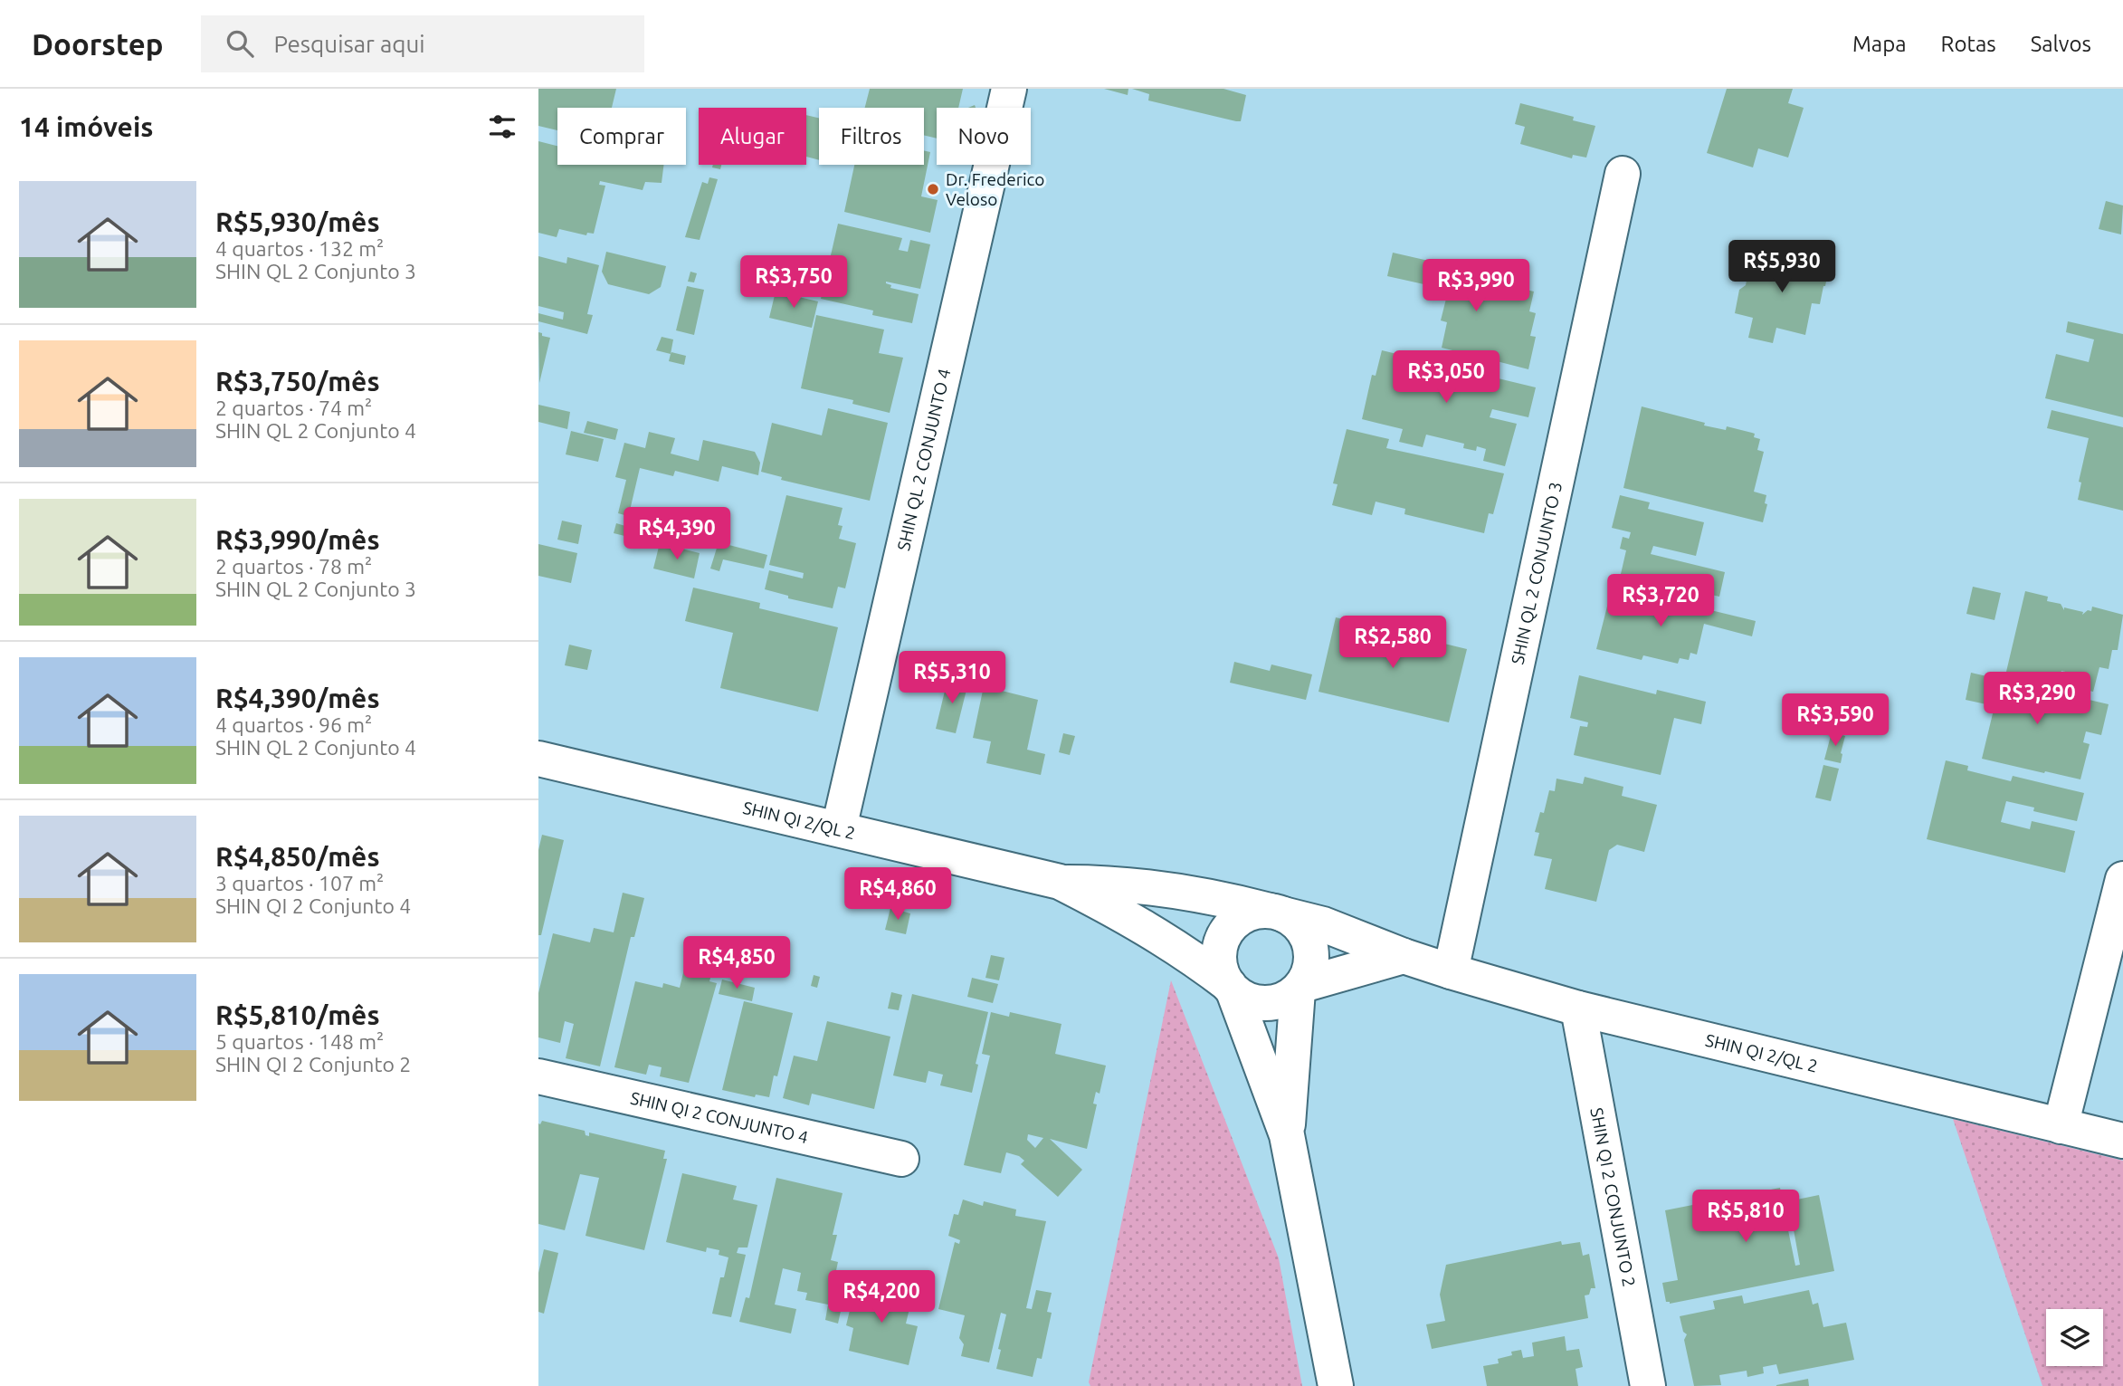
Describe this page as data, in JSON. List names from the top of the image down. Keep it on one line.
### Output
{"streets":{"street":["SHIN QL 2 CONJUNTO 4","SHIN QL 2 CONJUNTO 3","SHIN QI 2/QL 2","SHIN QI 2 CONJUNTO 4","SHIN QI 2 CONJUNTO 2"]},"crossings":[["SHIN QL 2 CONJUNTO 4","SHIN QI 2/QL 2"],["SHIN QL 2 CONJUNTO 3","SHIN QI 2/QL 2"],["SHIN QI 2/QL 2","SHIN QI 2 CONJUNTO 2"]],"places":["Dr. Frederico Veloso"],"page":{"header":"Doorstep","search":"Pesquisar aqui","nav":["Mapa","Rotas","Salvos"],"heading":"14 imóveis","chip":["Comprar","Alugar","Filtros","Novo"],"list":[{"name":"R$5,930/mês","note":"4 quartos · 132 m² · SHIN QL 2 Conjunto 3"},{"name":"R$3,750/mês","note":"2 quartos · 74 m² · SHIN QL 2 Conjunto 4"},{"name":"R$3,990/mês","note":"2 quartos · 78 m² · SHIN QL 2 Conjunto 3"},{"name":"R$4,390/mês","note":"4 quartos · 96 m² · SHIN QL 2 Conjunto 4"},{"name":"R$4,850/mês","note":"3 quartos · 107 m² · SHIN QI 2 Conjunto 4"},{"name":"R$5,810/mês","note":"5 quartos · 148 m² · SHIN QI 2 Conjunto 2"}],"price":["R$5,930","R$3,750","R$3,990","R$3,050","R$4,390","R$3,720","R$2,580","R$5,310","R$3,290","R$3,590","R$4,860","R$4,850","R$5,810","R$4,200"]}}
